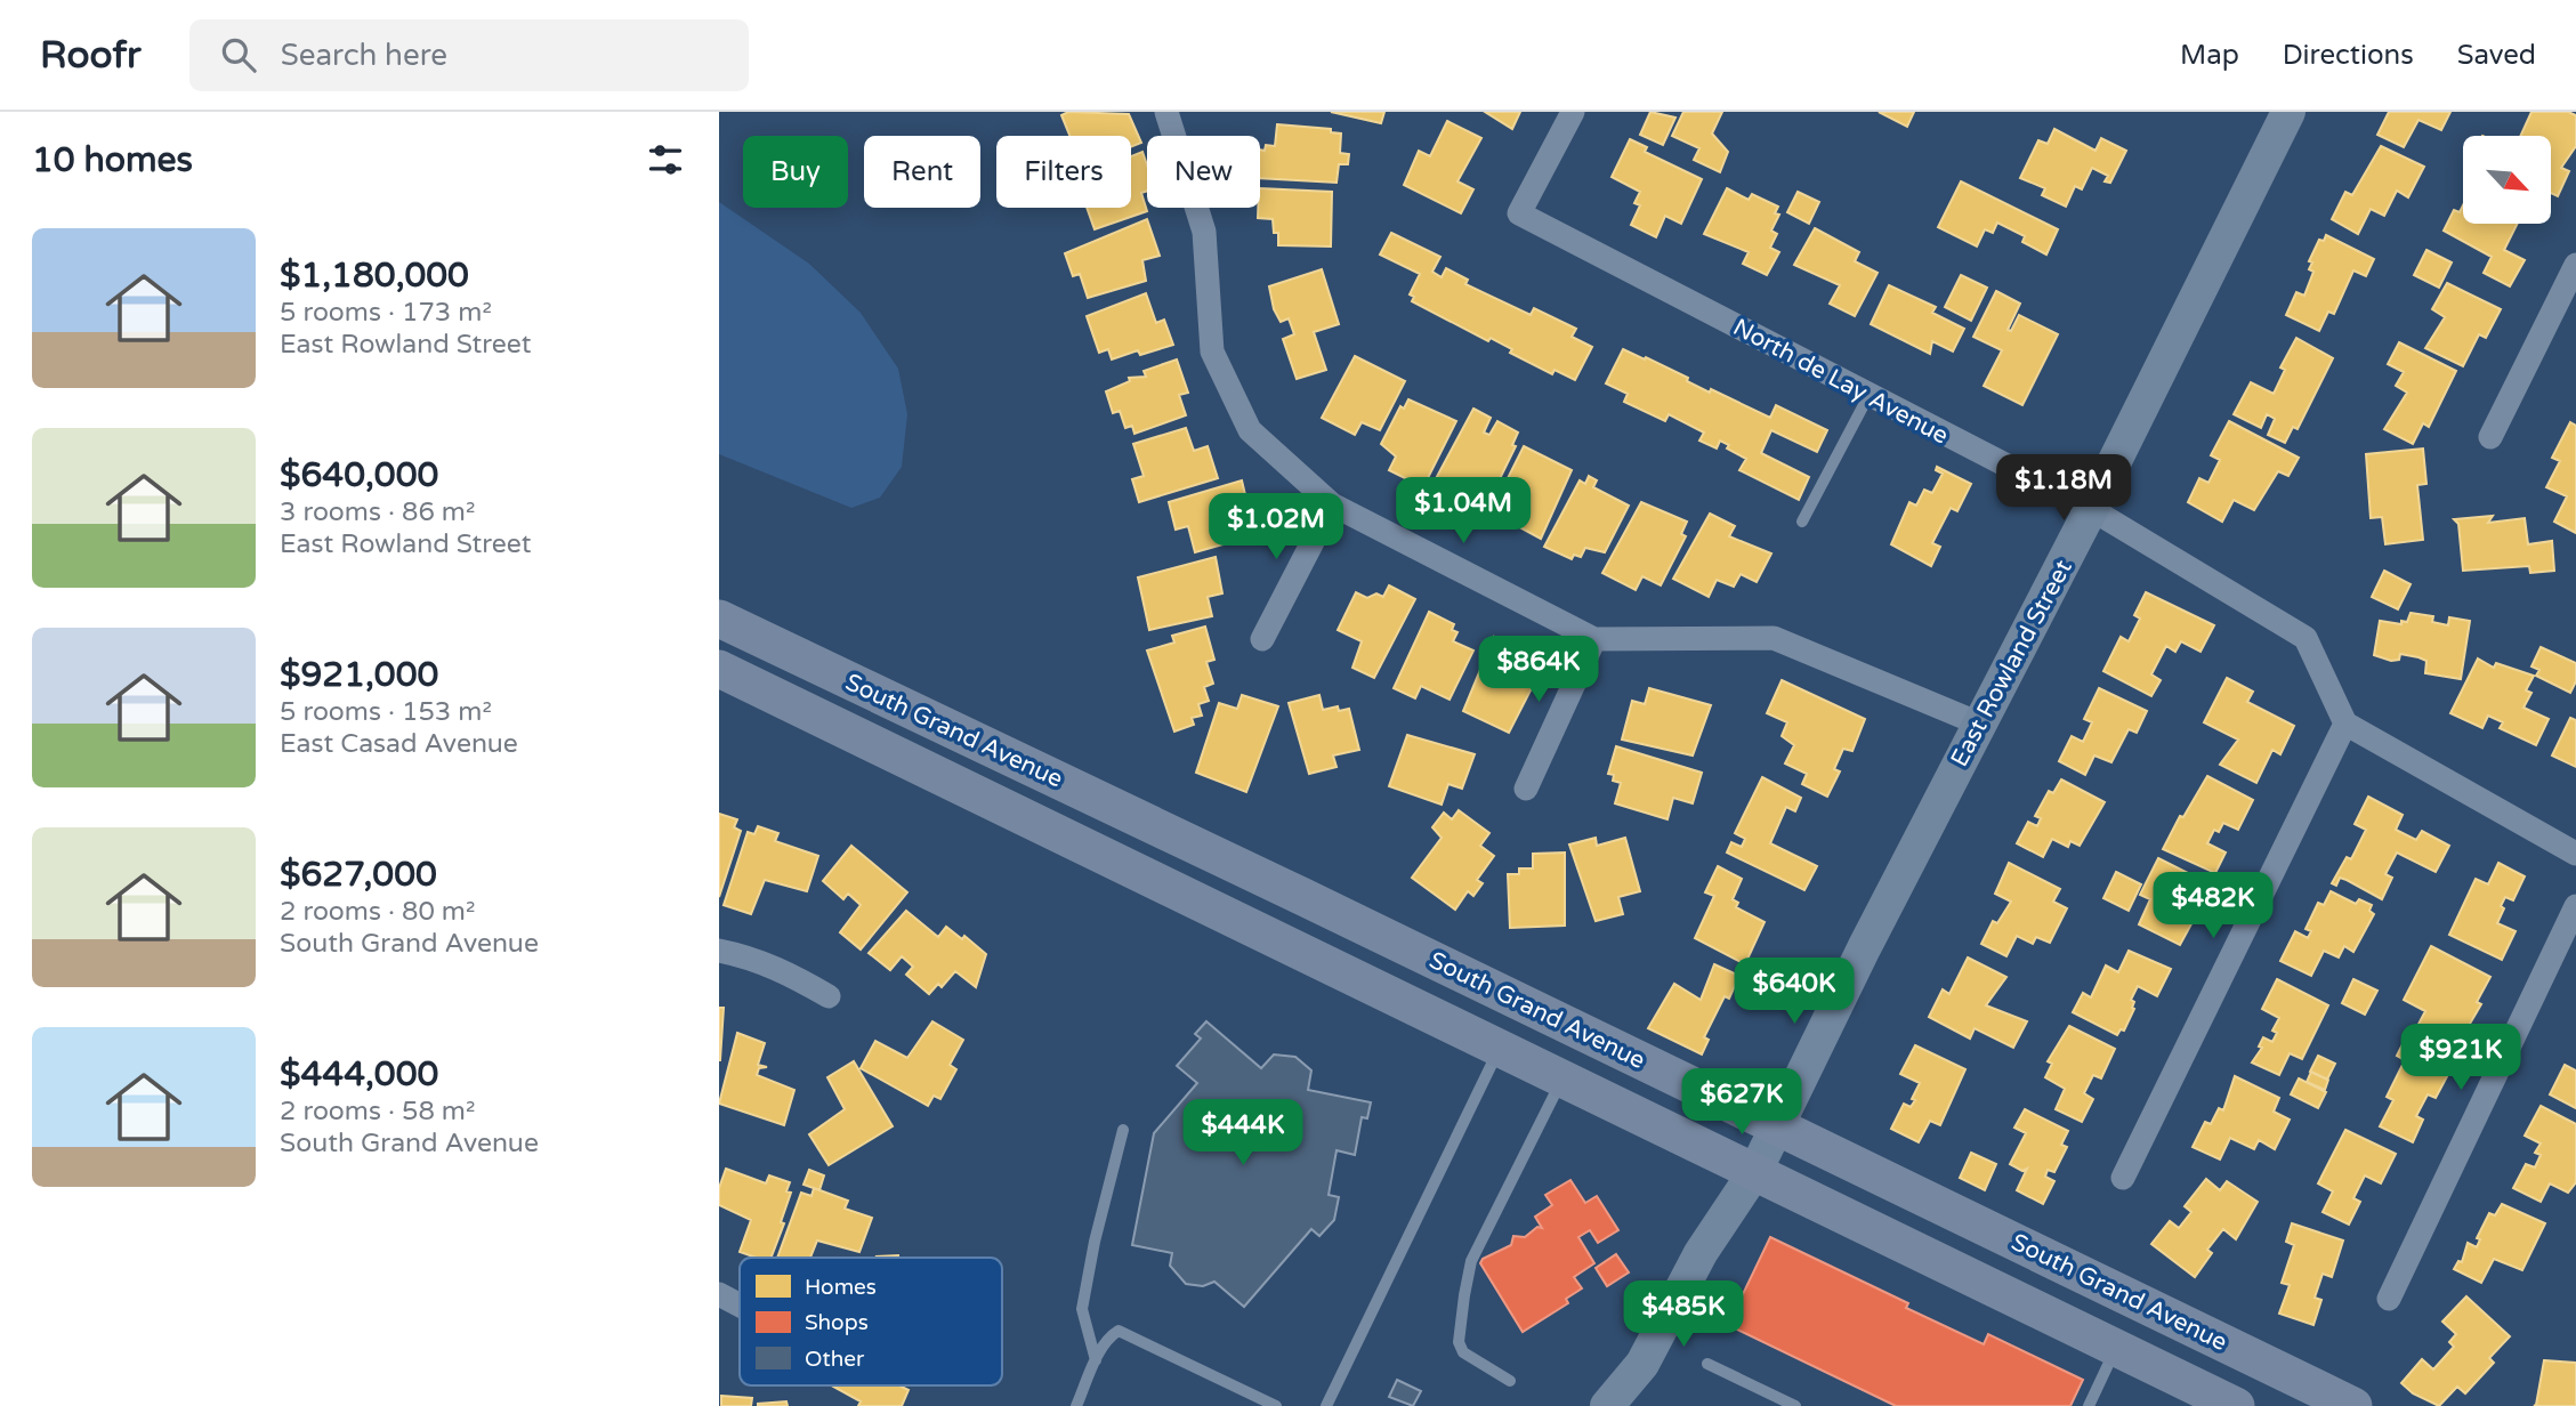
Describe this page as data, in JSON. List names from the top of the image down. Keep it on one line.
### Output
{"streets":{"main road":["East Rowland Street","South Grand Avenue"],"street":["North de Lay Avenue"]},"crossings":[["North de Lay Avenue","East Rowland Street"],["East Rowland Street","South Grand Avenue"]],"legend":["Homes","Shops","Other"],"north":"bottom right","page":{"header":"Roofr","search":"Search here","nav":["Map","Directions","Saved"],"heading":"10 homes","chip":["Buy","Rent","Filters","New"],"list":[{"name":"$1,180,000","note":"5 rooms · 173 m² · East Rowland Street"},{"name":"$640,000","note":"3 rooms · 86 m² · East Rowland Street"},{"name":"$921,000","note":"5 rooms · 153 m² · East Casad Avenue"},{"name":"$627,000","note":"2 rooms · 80 m² · South Grand Avenue"},{"name":"$444,000","note":"2 rooms · 58 m² · South Grand Avenue"}],"price":["$1.18M","$1.04M","$1.02M","$864K","$482K","$640K","$921K","$627K","$444K","$485K"]}}
